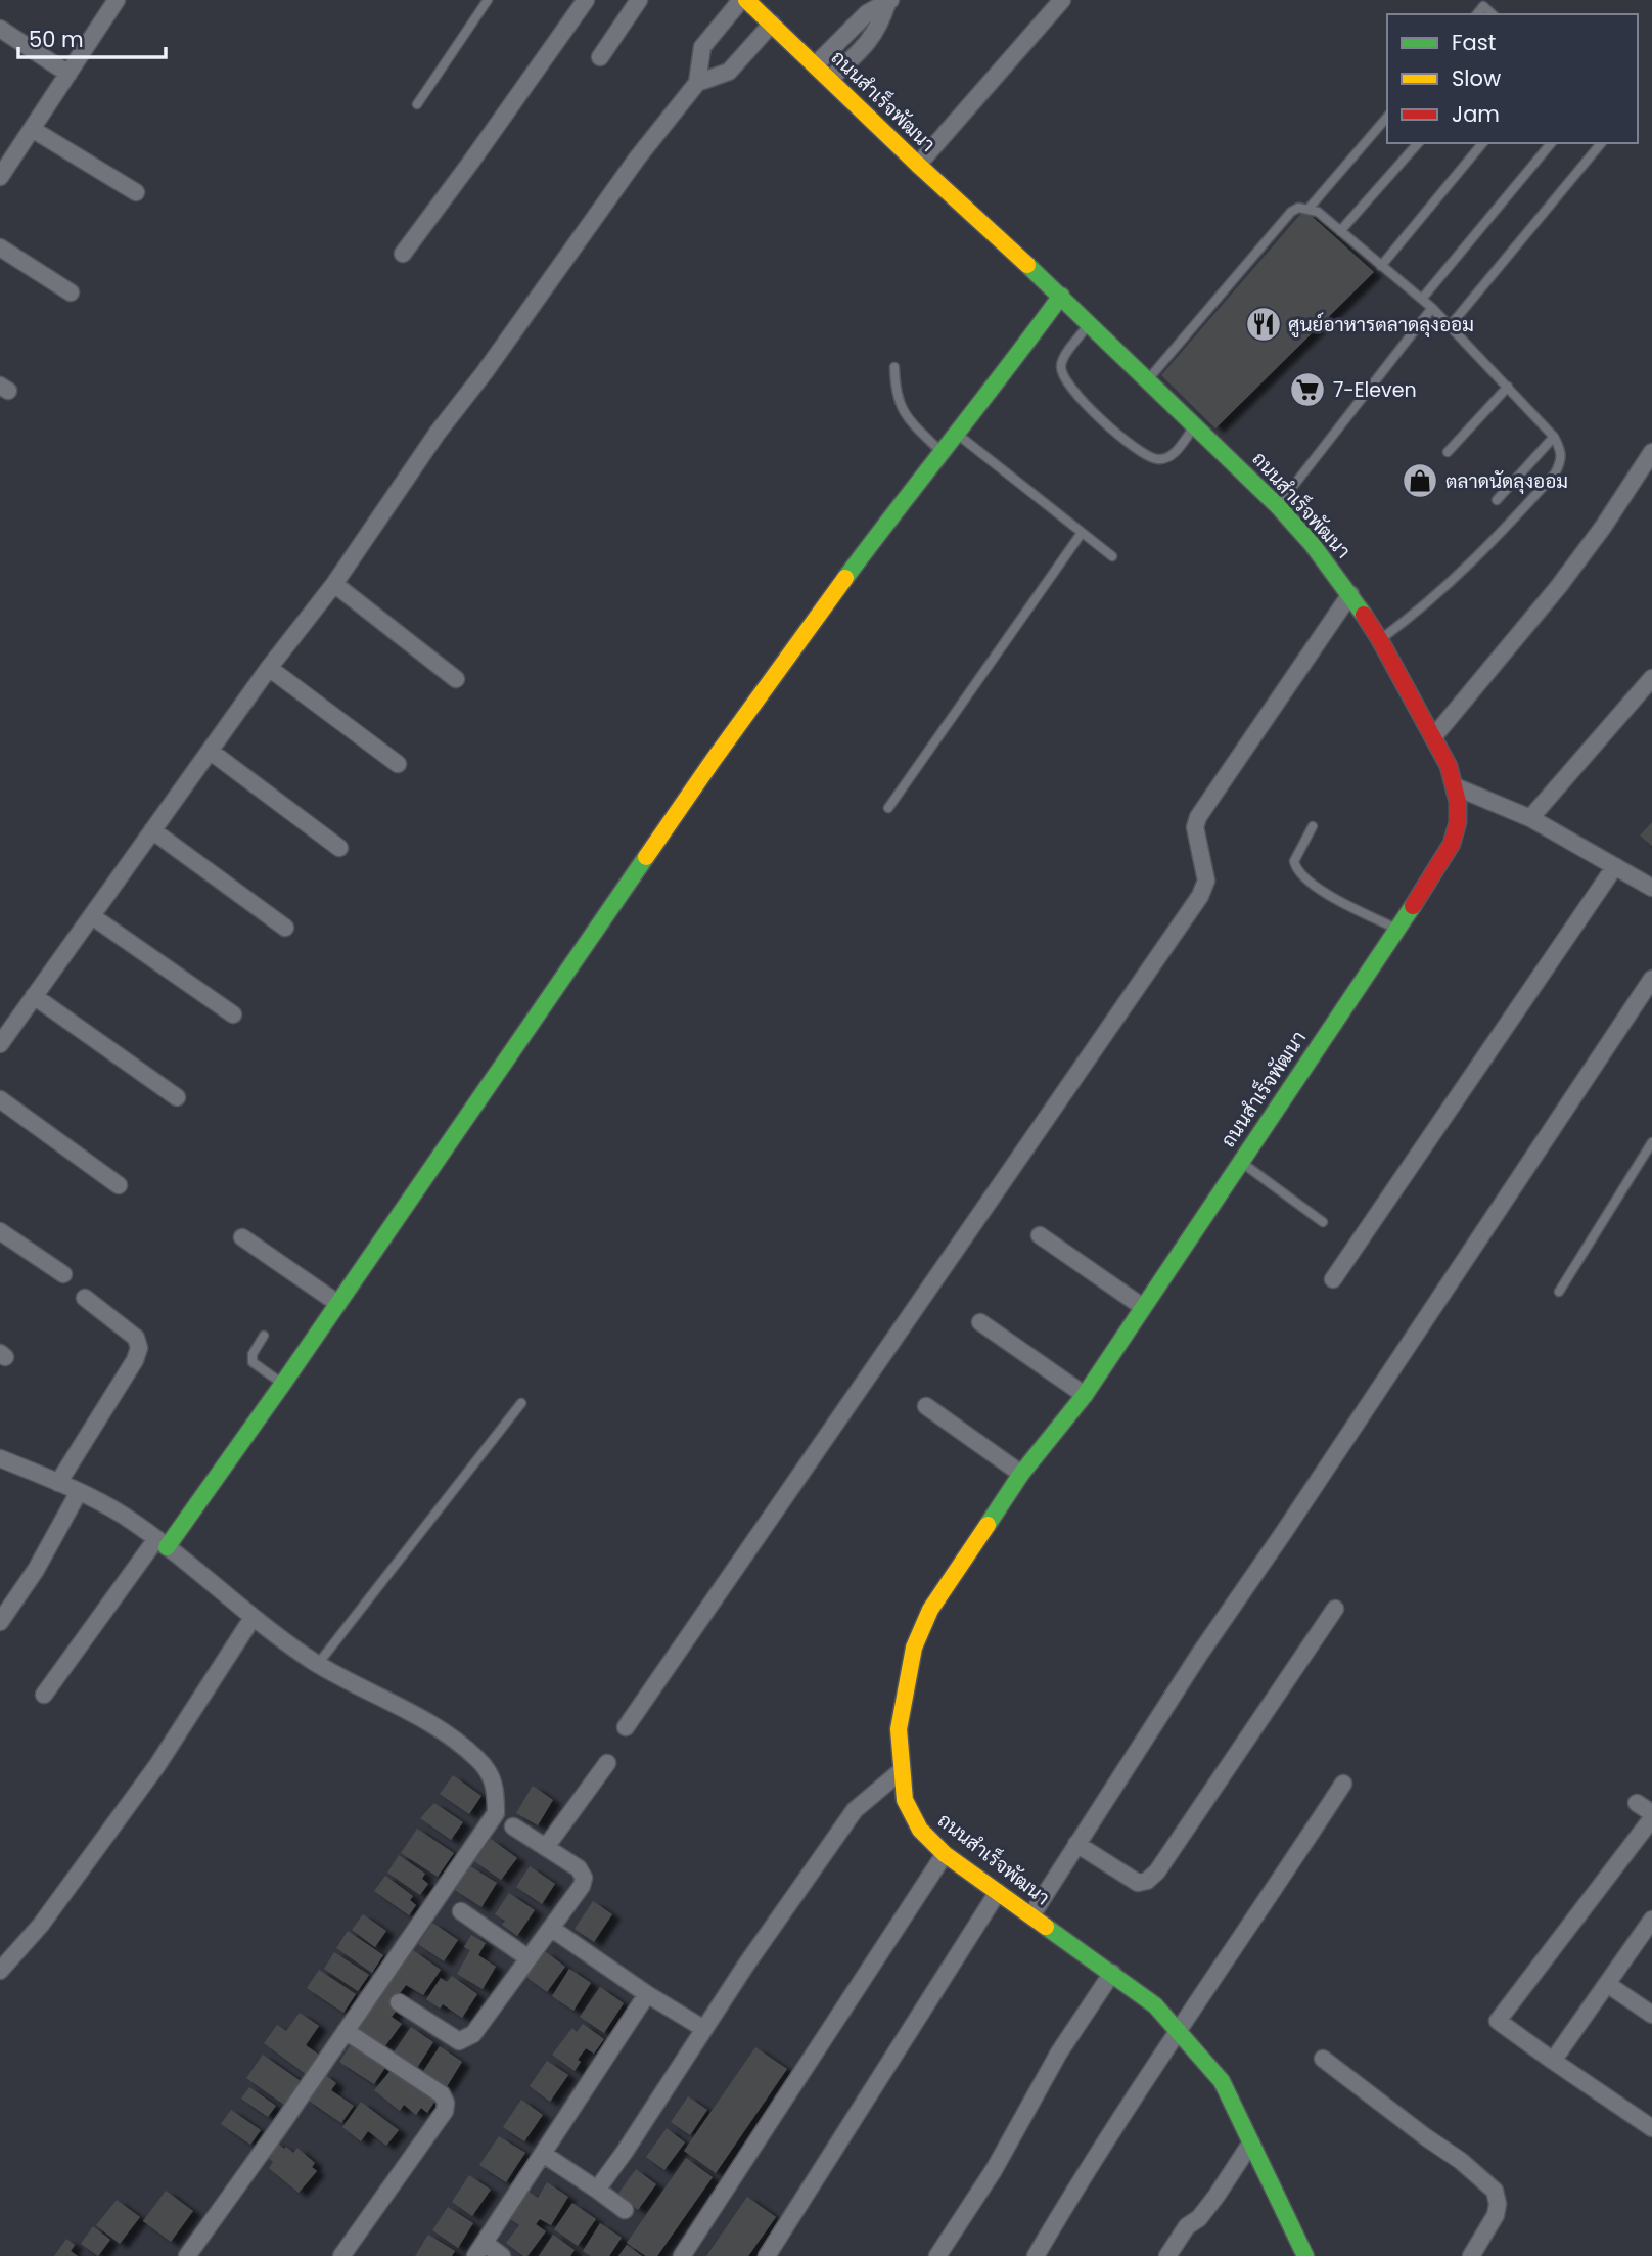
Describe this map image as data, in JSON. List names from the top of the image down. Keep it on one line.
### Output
{"streets":{"street":["ถนนสำเร็จพัฒนา"]},"places":{"restaurant":["ศูนย์อาหารตลาดลุงออม"],"supermarket":["7-Eleven"],"shop":["ตลาดนัดลุงออม"]},"legend":["Fast","Slow","Jam"],"scale_bar":"50 m"}
